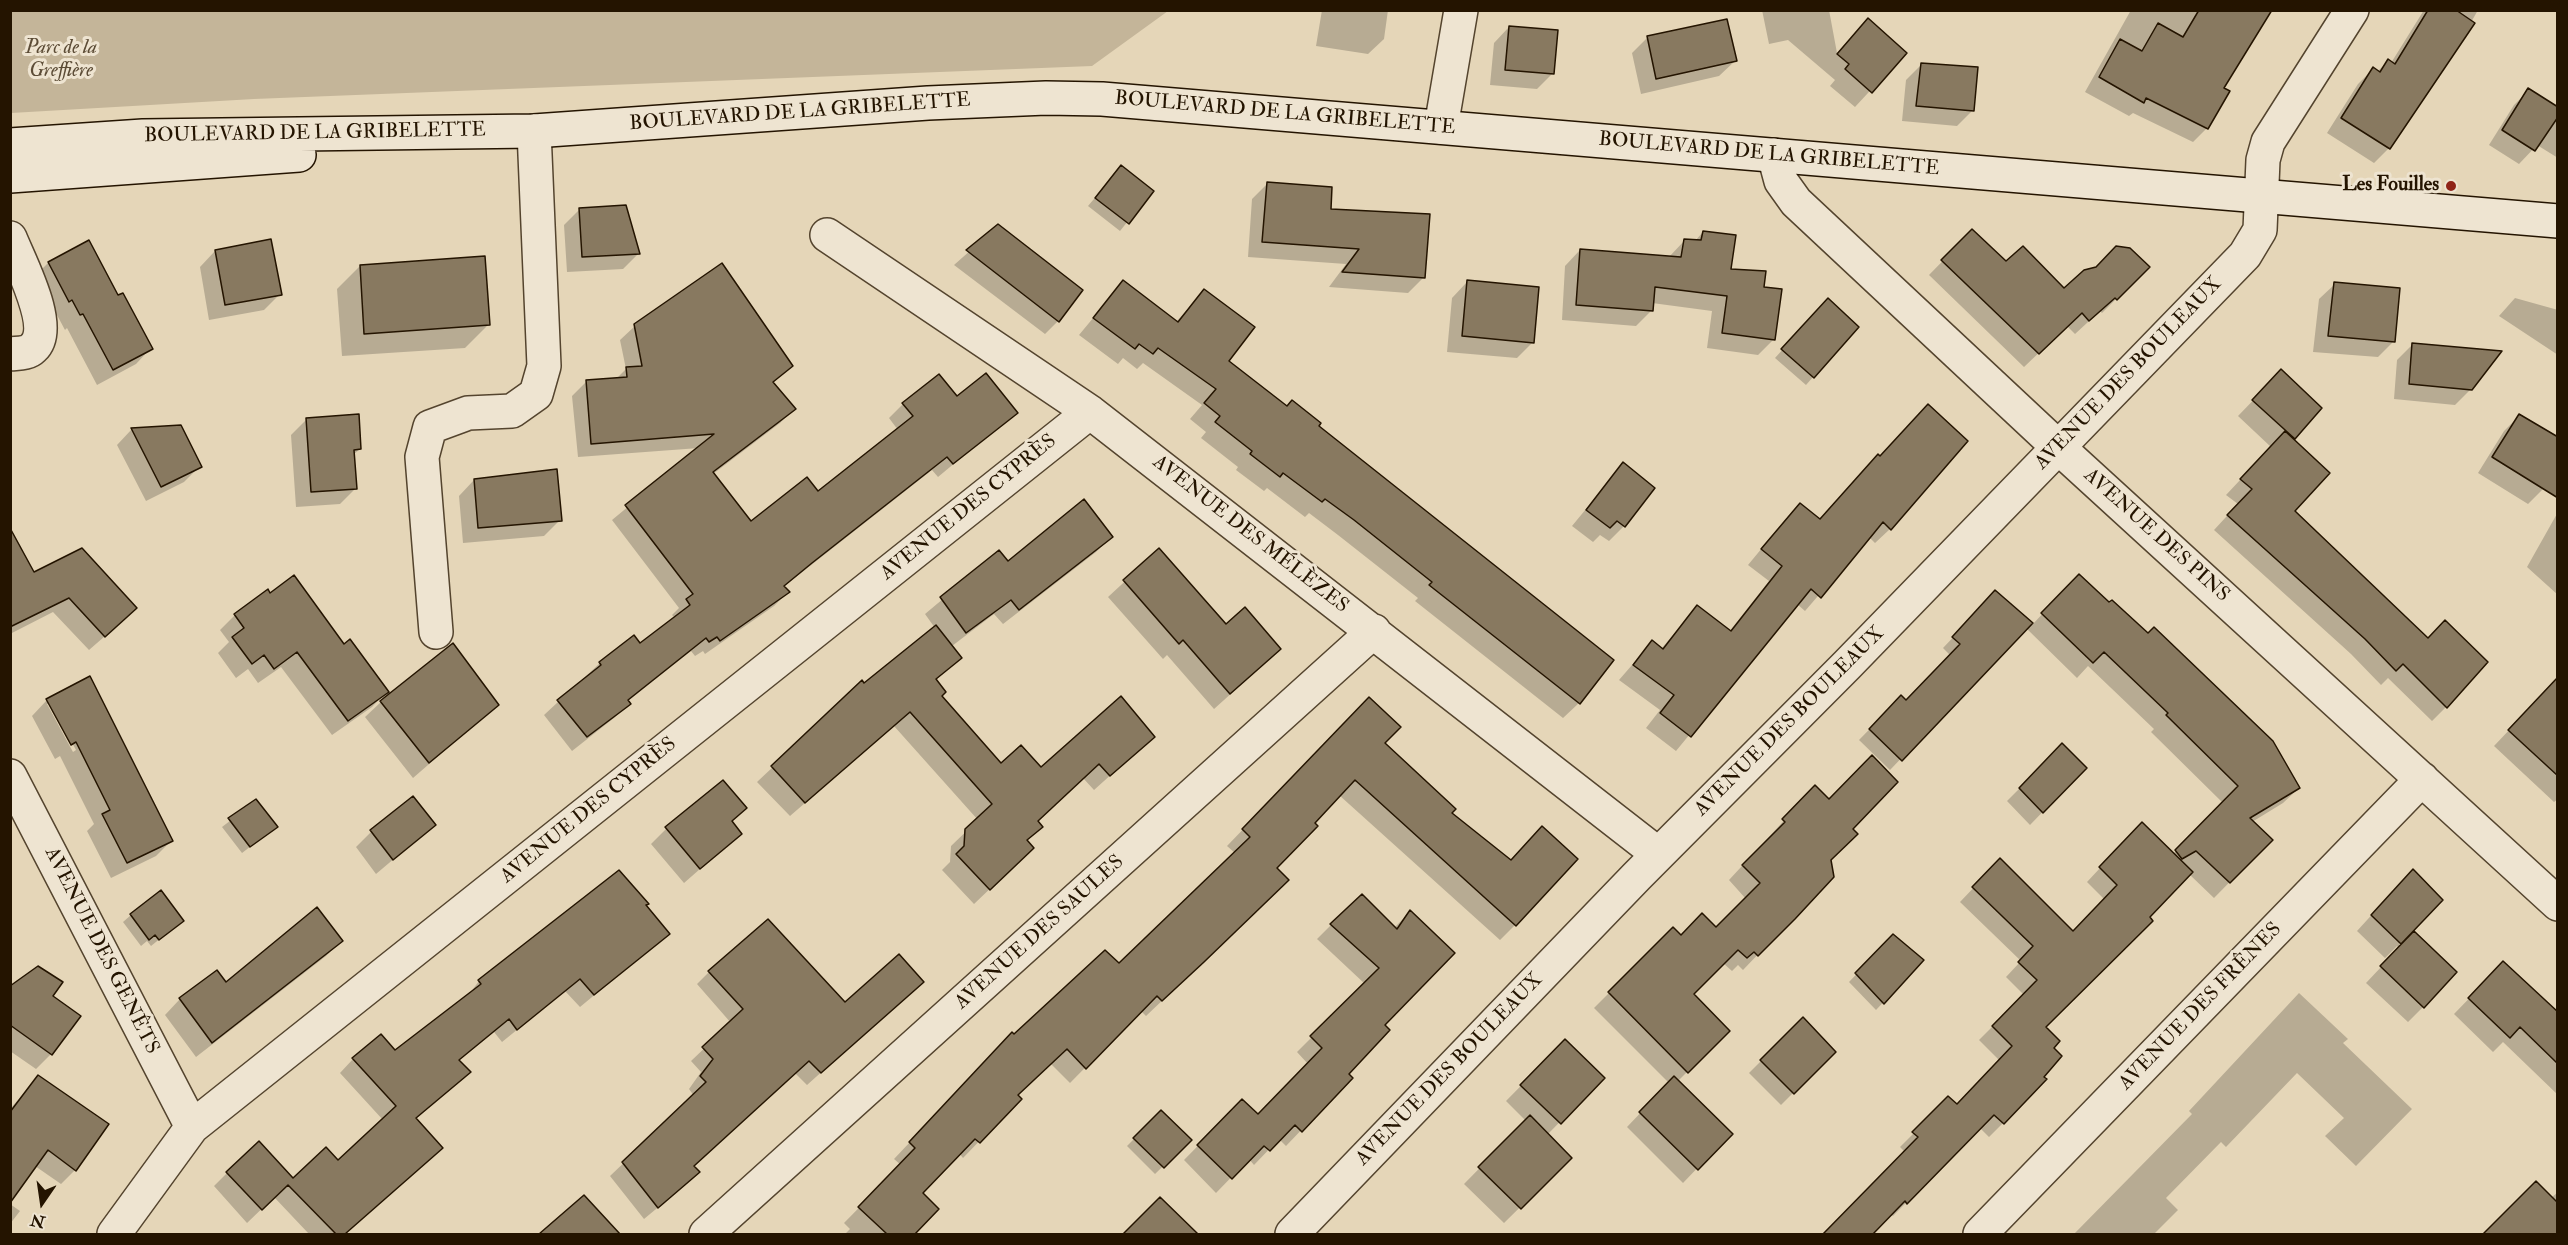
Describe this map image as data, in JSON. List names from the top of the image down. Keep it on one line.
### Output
{"streets":{"street":["BOULEVARD DE LA GRIBELETTE","AVENUE DES BOULEAUX","AVENUE DES CYPRÈS","AVENUE DES MÉLÈZES","AVENUE DES PINS","AVENUE DES SAULES","AVENUE DES GENÊTS","AVENUE DES FRÊNES"]},"crossings":[["BOULEVARD DE LA GRIBELETTE","AVENUE DES BOULEAUX"],["BOULEVARD DE LA GRIBELETTE","AVENUE DES PINS"],["AVENUE DES BOULEAUX","AVENUE DES MÉLÈZES"],["AVENUE DES BOULEAUX","AVENUE DES PINS"],["AVENUE DES CYPRÈS","AVENUE DES MÉLÈZES"],["AVENUE DES CYPRÈS","AVENUE DES GENÊTS"],["AVENUE DES MÉLÈZES","AVENUE DES SAULES"],["AVENUE DES PINS","AVENUE DES FRÊNES"]],"parks":["Parc de la Greffière"],"places":["Les Fouilles"],"north":"bottom"}
